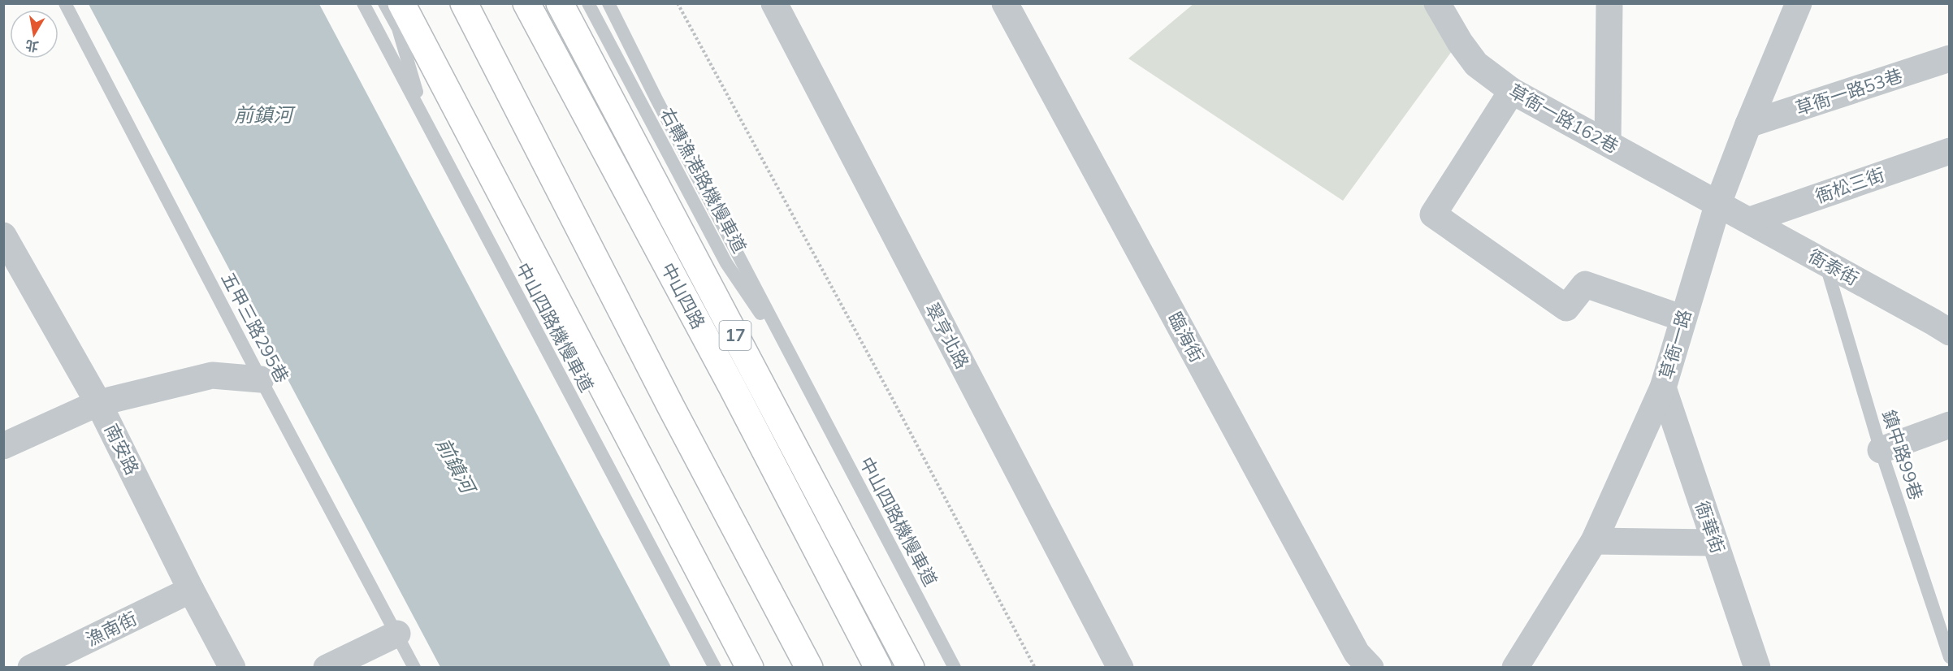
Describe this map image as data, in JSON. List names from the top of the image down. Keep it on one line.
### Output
{"streets":{"main road":["中山四路","17"],"street":["草衙一路53巷","草衙一路162巷","衙松三街","衙泰街","翠亨北路","臨海街","草衙一路","南安路","衙華街","漁南街"],"lane":["右轉漁港路機慢車道","五甲三路295巷","中山四路機慢車道","鎮中路99巷"]},"crossings":[["草衙一路53巷","草衙一路"],["草衙一路162巷","衙泰街"],["草衙一路162巷","草衙一路"],["右轉漁港路機慢車道","中山四路機慢車道"],["衙松三街","衙泰街"],["衙泰街","草衙一路"],["衙泰街","鎮中路99巷"],["草衙一路","衙華街"],["南安路","漁南街"]],"water":["前鎮河"],"north":"bottom"}
